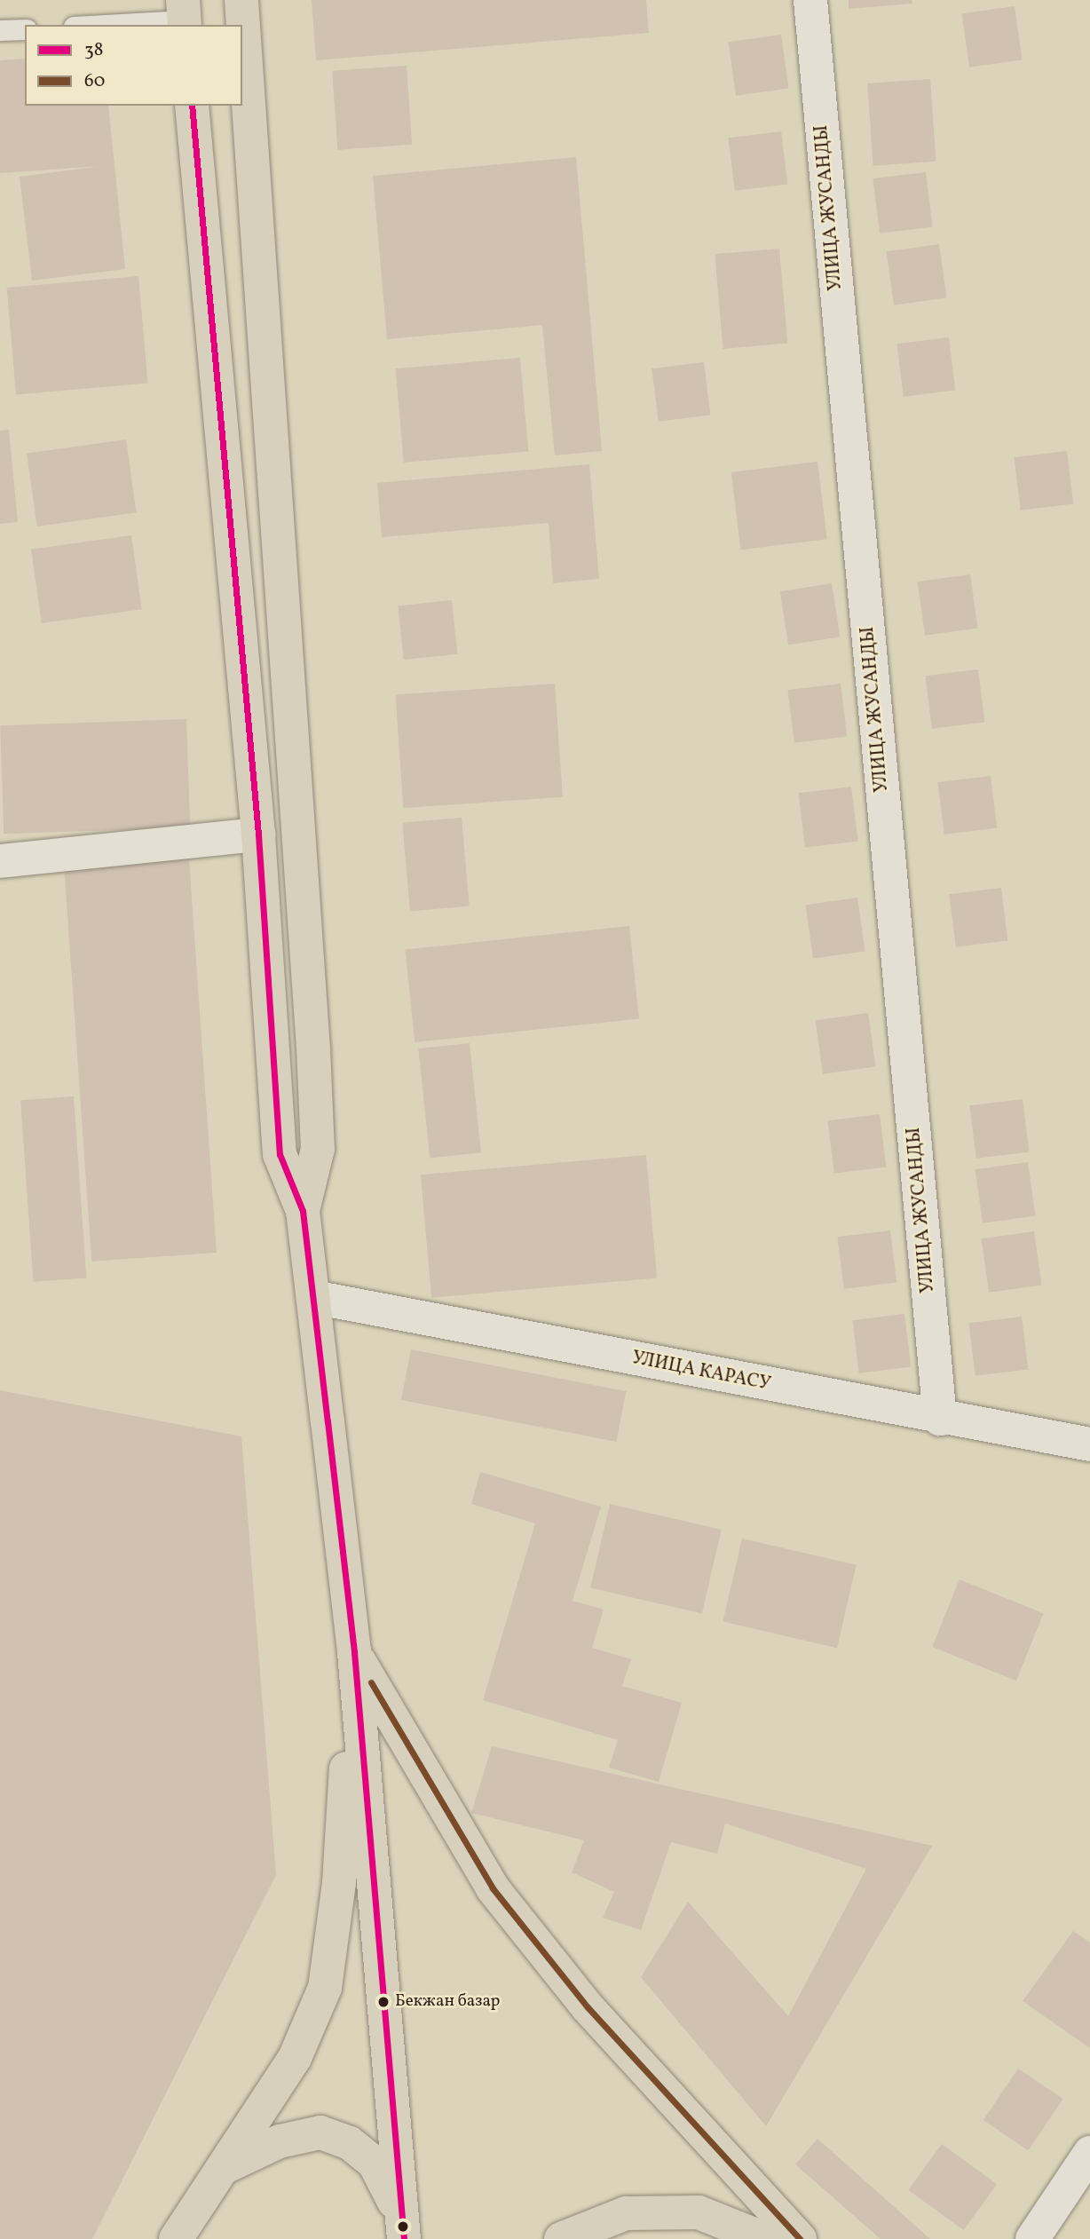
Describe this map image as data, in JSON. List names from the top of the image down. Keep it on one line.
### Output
{"streets":{"street":["УЛИЦА ЖУСАНДЫ","УЛИЦА КАРАСУ"]},"crossings":[["УЛИЦА ЖУСАНДЫ","УЛИЦА КАРАСУ"]],"places":["Бекжан базар"],"lines":["transit line 38","transit line 60"],"legend":["38","60"]}
